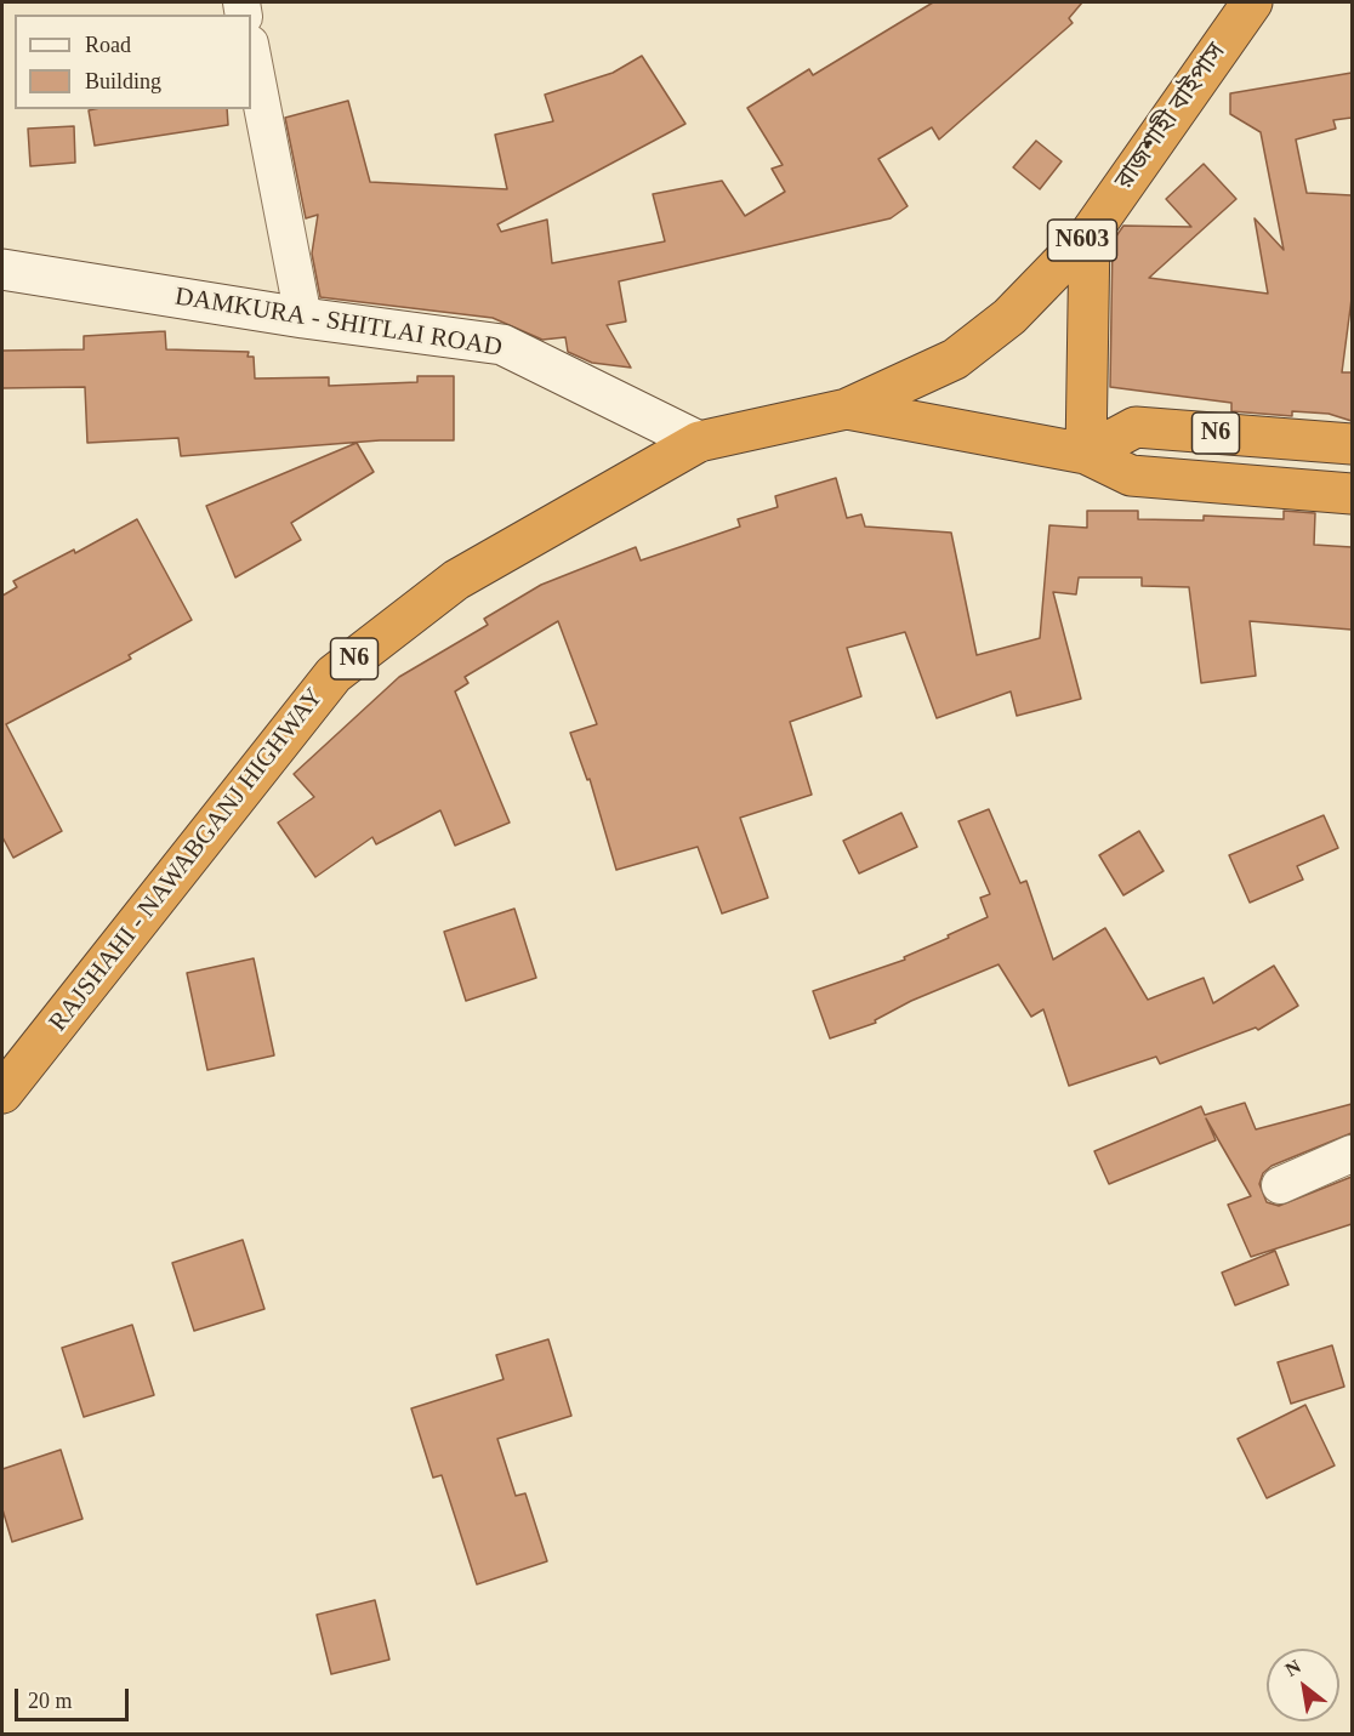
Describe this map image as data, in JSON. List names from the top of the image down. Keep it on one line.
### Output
{"streets":{"highway":["রাজশাহী বাইপাস","N603","N6","RAJSHAHI - NAWABGANJ HIGHWAY"],"street":["DAMKURA - SHITLAI ROAD"]},"crossings":[["রাজশাহী বাইপাস","N6"],["রাজশাহী বাইপাস","RAJSHAHI - NAWABGANJ HIGHWAY"],["DAMKURA - SHITLAI ROAD","RAJSHAHI - NAWABGANJ HIGHWAY"],["N6","RAJSHAHI - NAWABGANJ HIGHWAY"]],"legend":["Road","Building"],"scale_bar":"20 m","north":"top left"}
